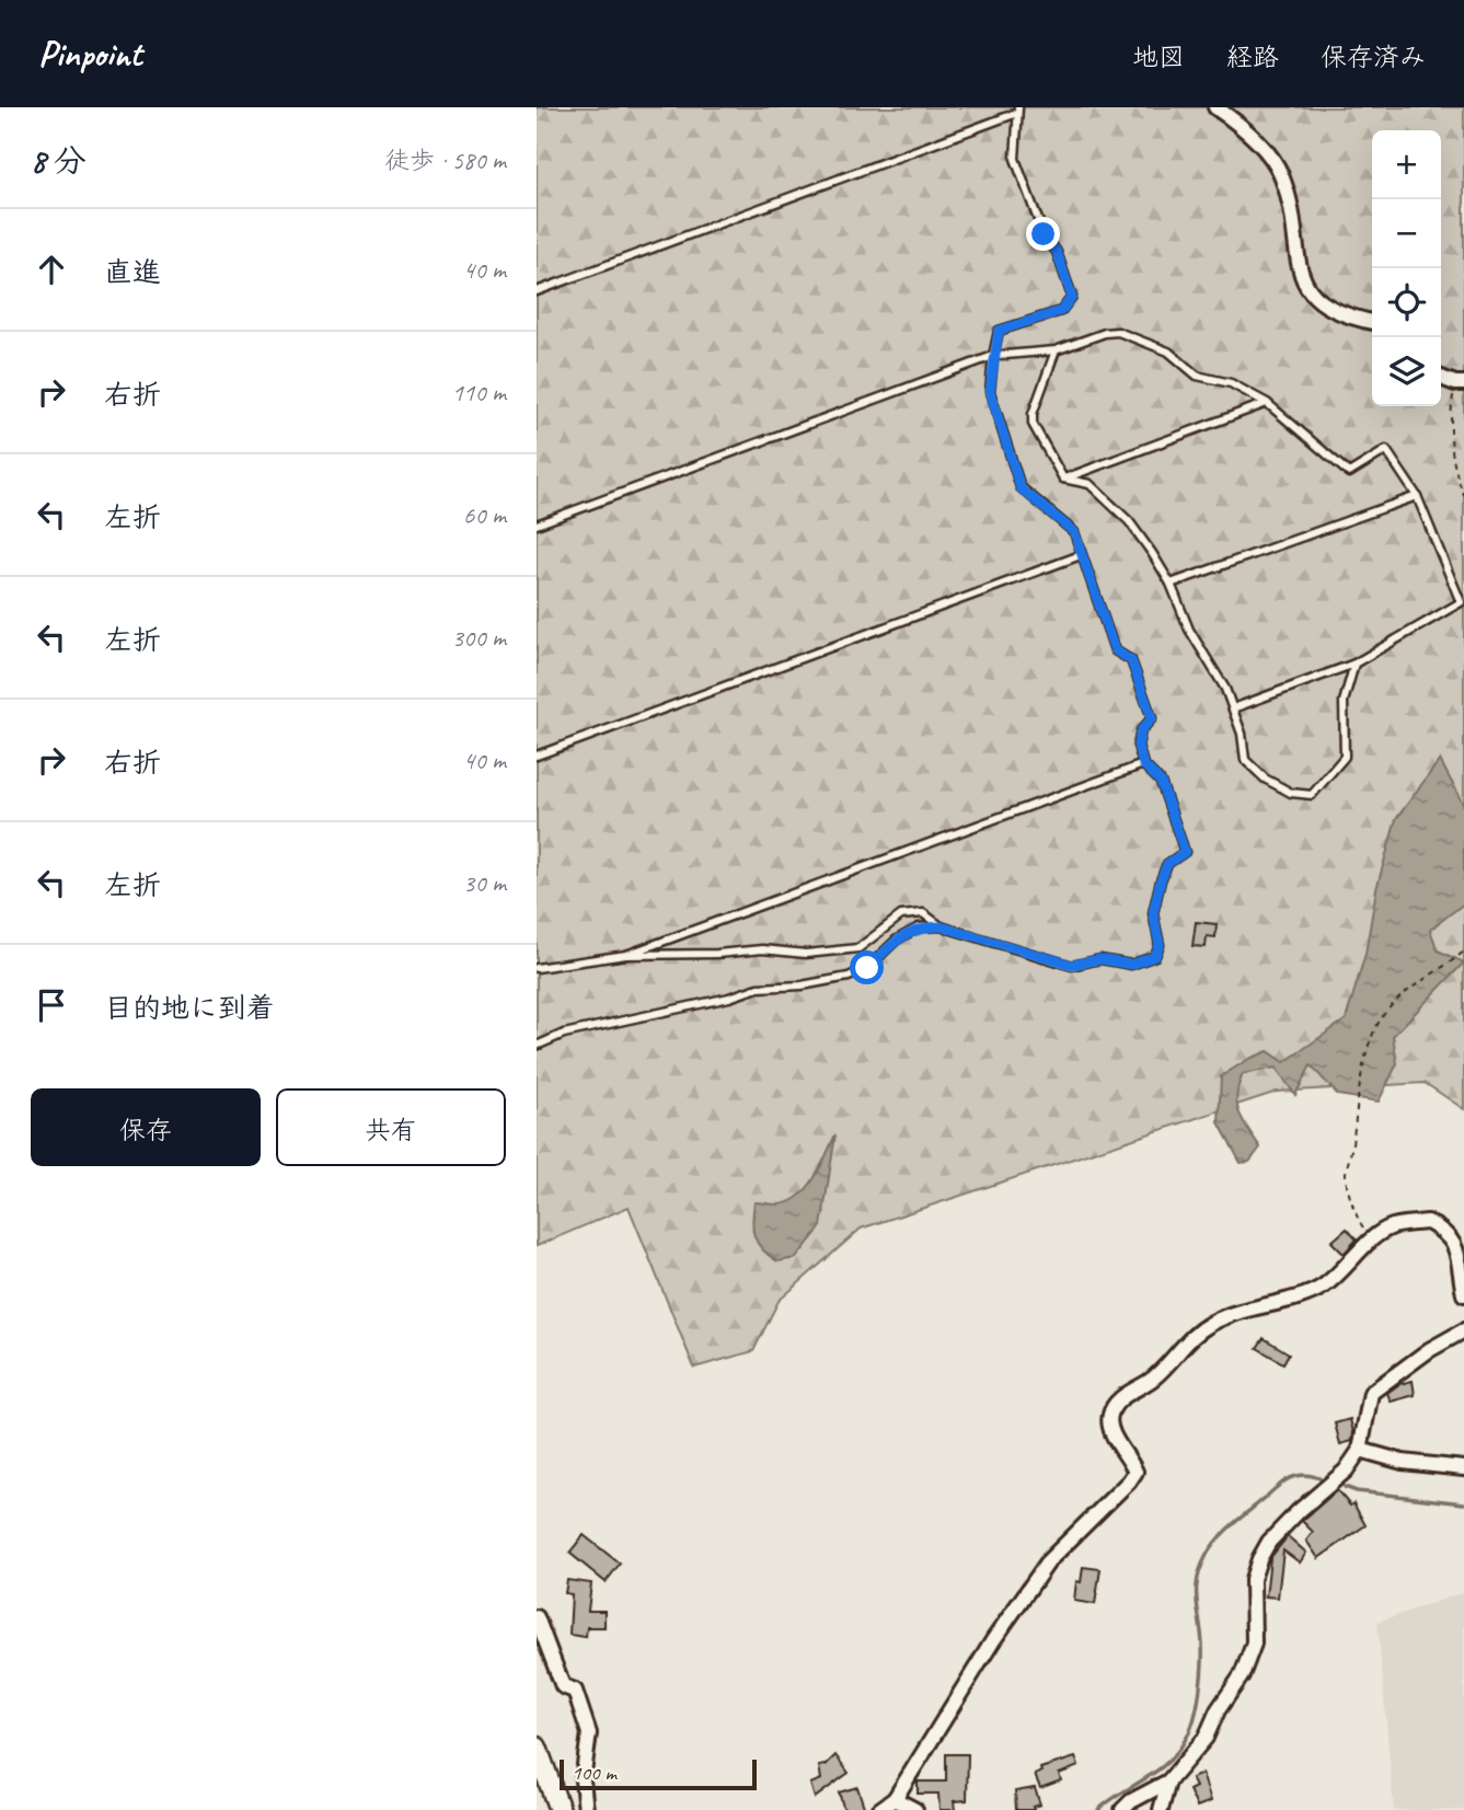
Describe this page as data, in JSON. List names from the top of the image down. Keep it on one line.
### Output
{"scale_bar":"100 m","page":{"header":"Pinpoint","nav":["地図","経路","保存済み"],"heading":["8 分","徒歩 · 580 m"],"map_buttons":["+","−"],"list":[["直進","40 m"],["右折","110 m"],["左折","60 m"],["左折","300 m"],["右折","40 m"],["左折","30 m"],"目的地に到着"],"buttons":["保存","共有"],"scale":"100 m"}}
